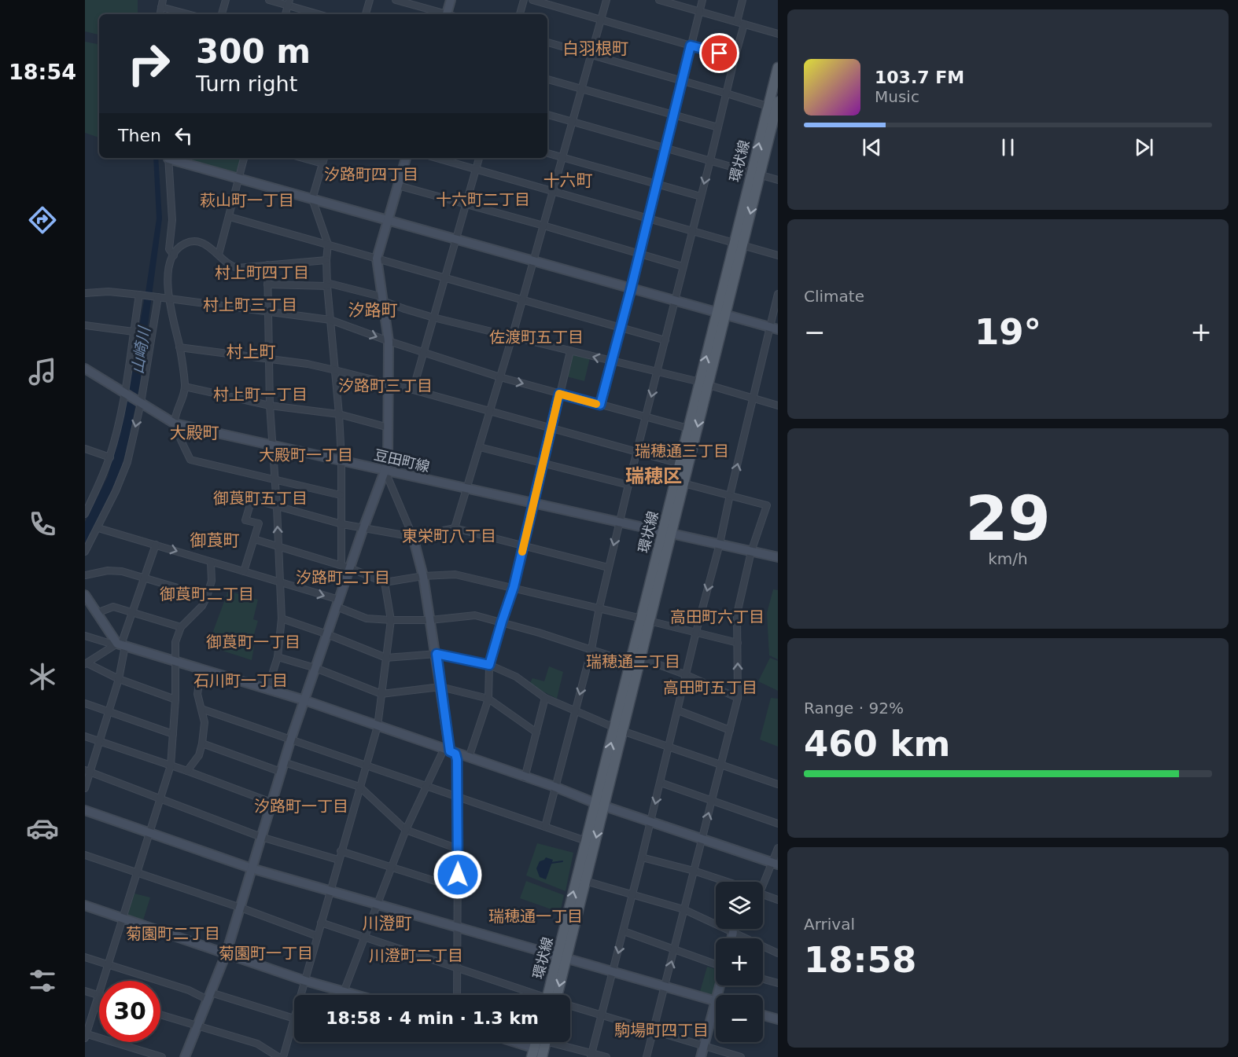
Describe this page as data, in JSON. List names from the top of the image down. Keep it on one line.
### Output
{"streets":{"main road":["環状線"],"street":["豆田町線"]},"crossings":[["環状線","豆田町線"]],"districts":["白羽根町","汐路町四丁目","十六町","十六町二丁目","萩山町一丁目","村上町四丁目","村上町三丁目","汐路町","佐渡町五丁目","村上町","汐路町三丁目","村上町一丁目","大殿町","瑞穂通三丁目","大殿町一丁目","瑞穂区","御莨町五丁目","東栄町八丁目","御莨町","汐路町二丁目","御莨町二丁目","高田町六丁目","御莨町一丁目","瑞穂通二丁目","石川町一丁目","高田町五丁目","汐路町一丁目","瑞穂通一丁目","川澄町","菊園町二丁目","菊園町一丁目","川澄町二丁目","駒場町四丁目"],"water":["山崎川"],"page":{"tabs":"18:54","turn":["300 m","Turn right"],"song":["103.7 FM","Music"],"then":"Then","tile":["Climate",["29","km/h"],["Range · 92%","460 km"],["Arrival","18:58"]],"heat":["−","19°","+"],"map_buttons":["+","−"],"limit":"30","trip":"18:58 · 4 min · 1.3 km"}}
